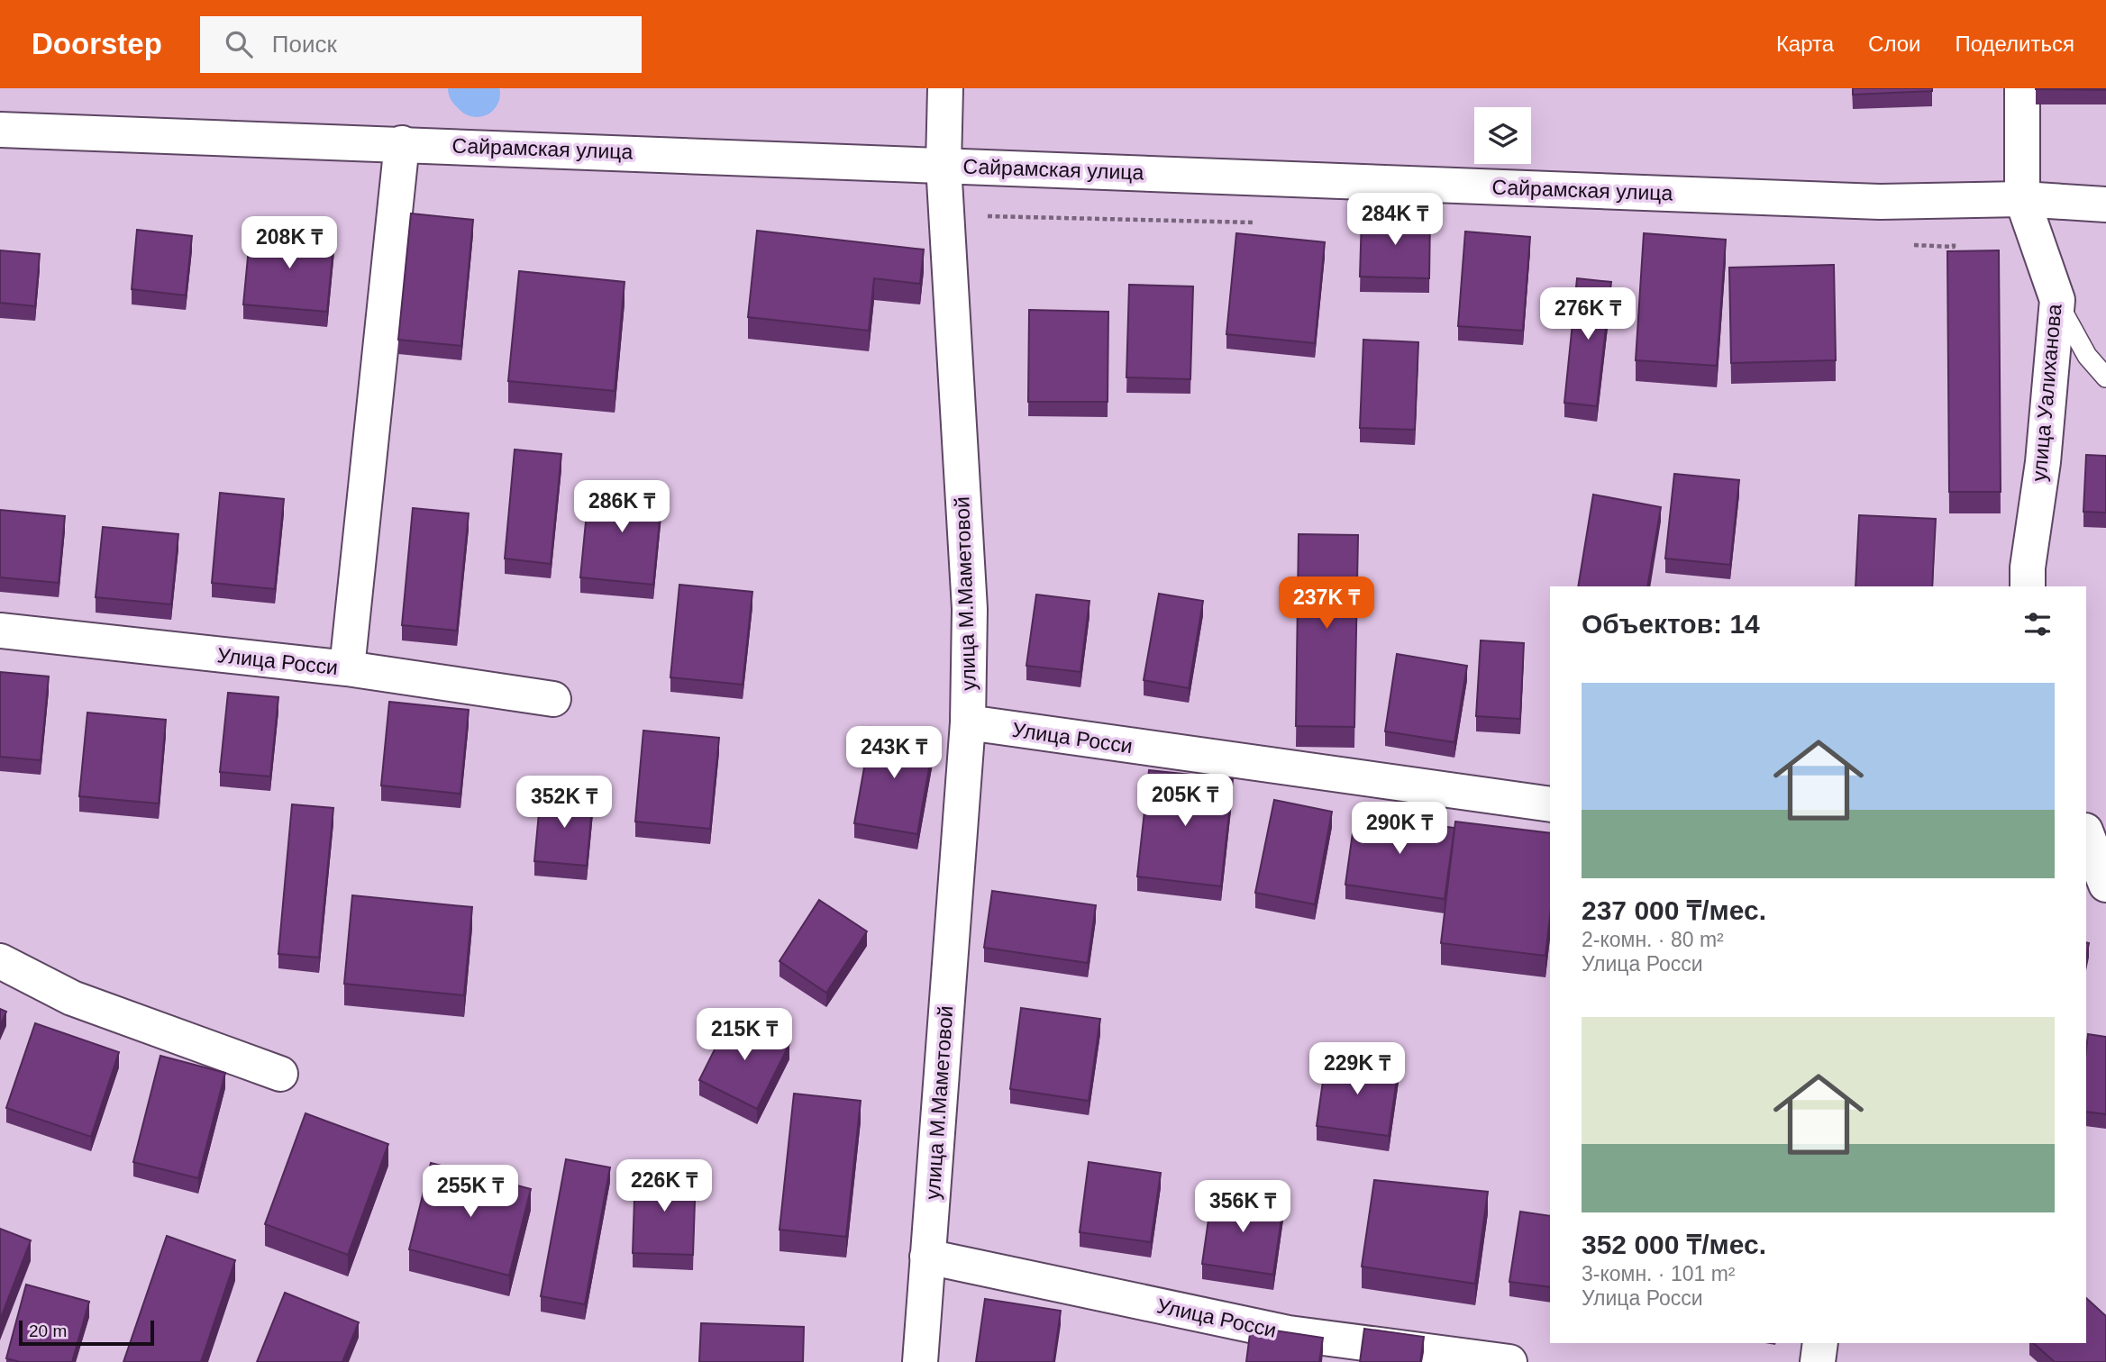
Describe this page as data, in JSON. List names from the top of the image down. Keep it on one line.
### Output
{"streets":{"street":["Сайрамская улица","улица Уалиханова","улица М.Маметовой","Улица Росси"]},"crossings":[["Сайрамская улица","улица Уалиханова"],["Сайрамская улица","улица М.Маметовой"],["улица М.Маметовой","Улица Росси"]],"scale_bar":"20 m","page":{"header":"Doorstep","search":"Поиск","nav":["Карта","Слои","Поделиться"],"price":["284K ₸","208K ₸","276K ₸","286K ₸","237K ₸","243K ₸","205K ₸","352K ₸","290K ₸","215K ₸","229K ₸","226K ₸","255K ₸","356K ₸"],"heading":"Объектов: 14","list":[{"name":"237 000 ₸/мес.","note":"2-комн. · 80 m² · Улица Росси"},{"name":"352 000 ₸/мес.","note":"3-комн. · 101 m² · Улица Росси"}],"scale":"20 m"}}
